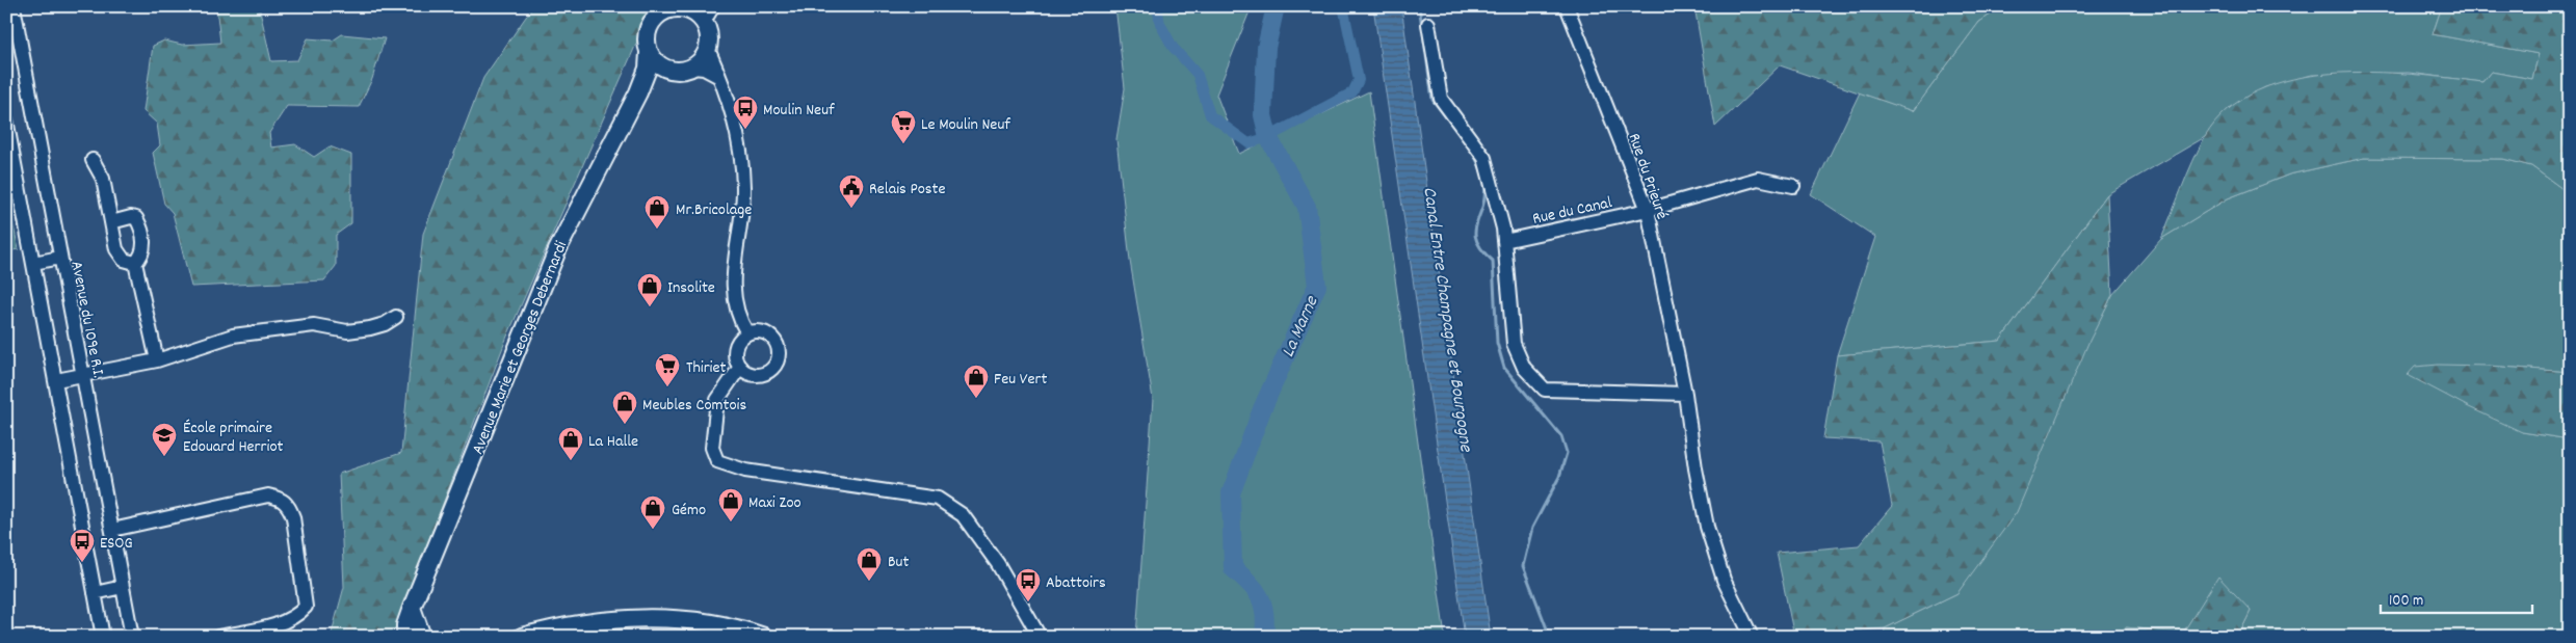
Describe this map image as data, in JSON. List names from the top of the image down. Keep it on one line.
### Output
{"streets":{"main road":["Avenue Marie et Georges Debernardi"],"street":["Rue du Prieuré","Rue du Canal","Avenue du 109e R.I."]},"crossings":[["Rue du Prieuré","Rue du Canal"]],"water":["Canal Entre Champagne et Bourgogne","La Marne"],"places":{"bus stop":["Moulin Neuf","ESOG","Abattoirs"],"supermarket":["Le Moulin Neuf","Thiriet"],"public building":["Relais Poste"],"shop":["Mr.Bricolage","Insolite","Feu Vert","Meubles Comtois","La Halle","Maxi Zoo","Gémo","But"],"school or university":["École primaire Edouard Herriot"]},"scale_bar":"100 m"}
